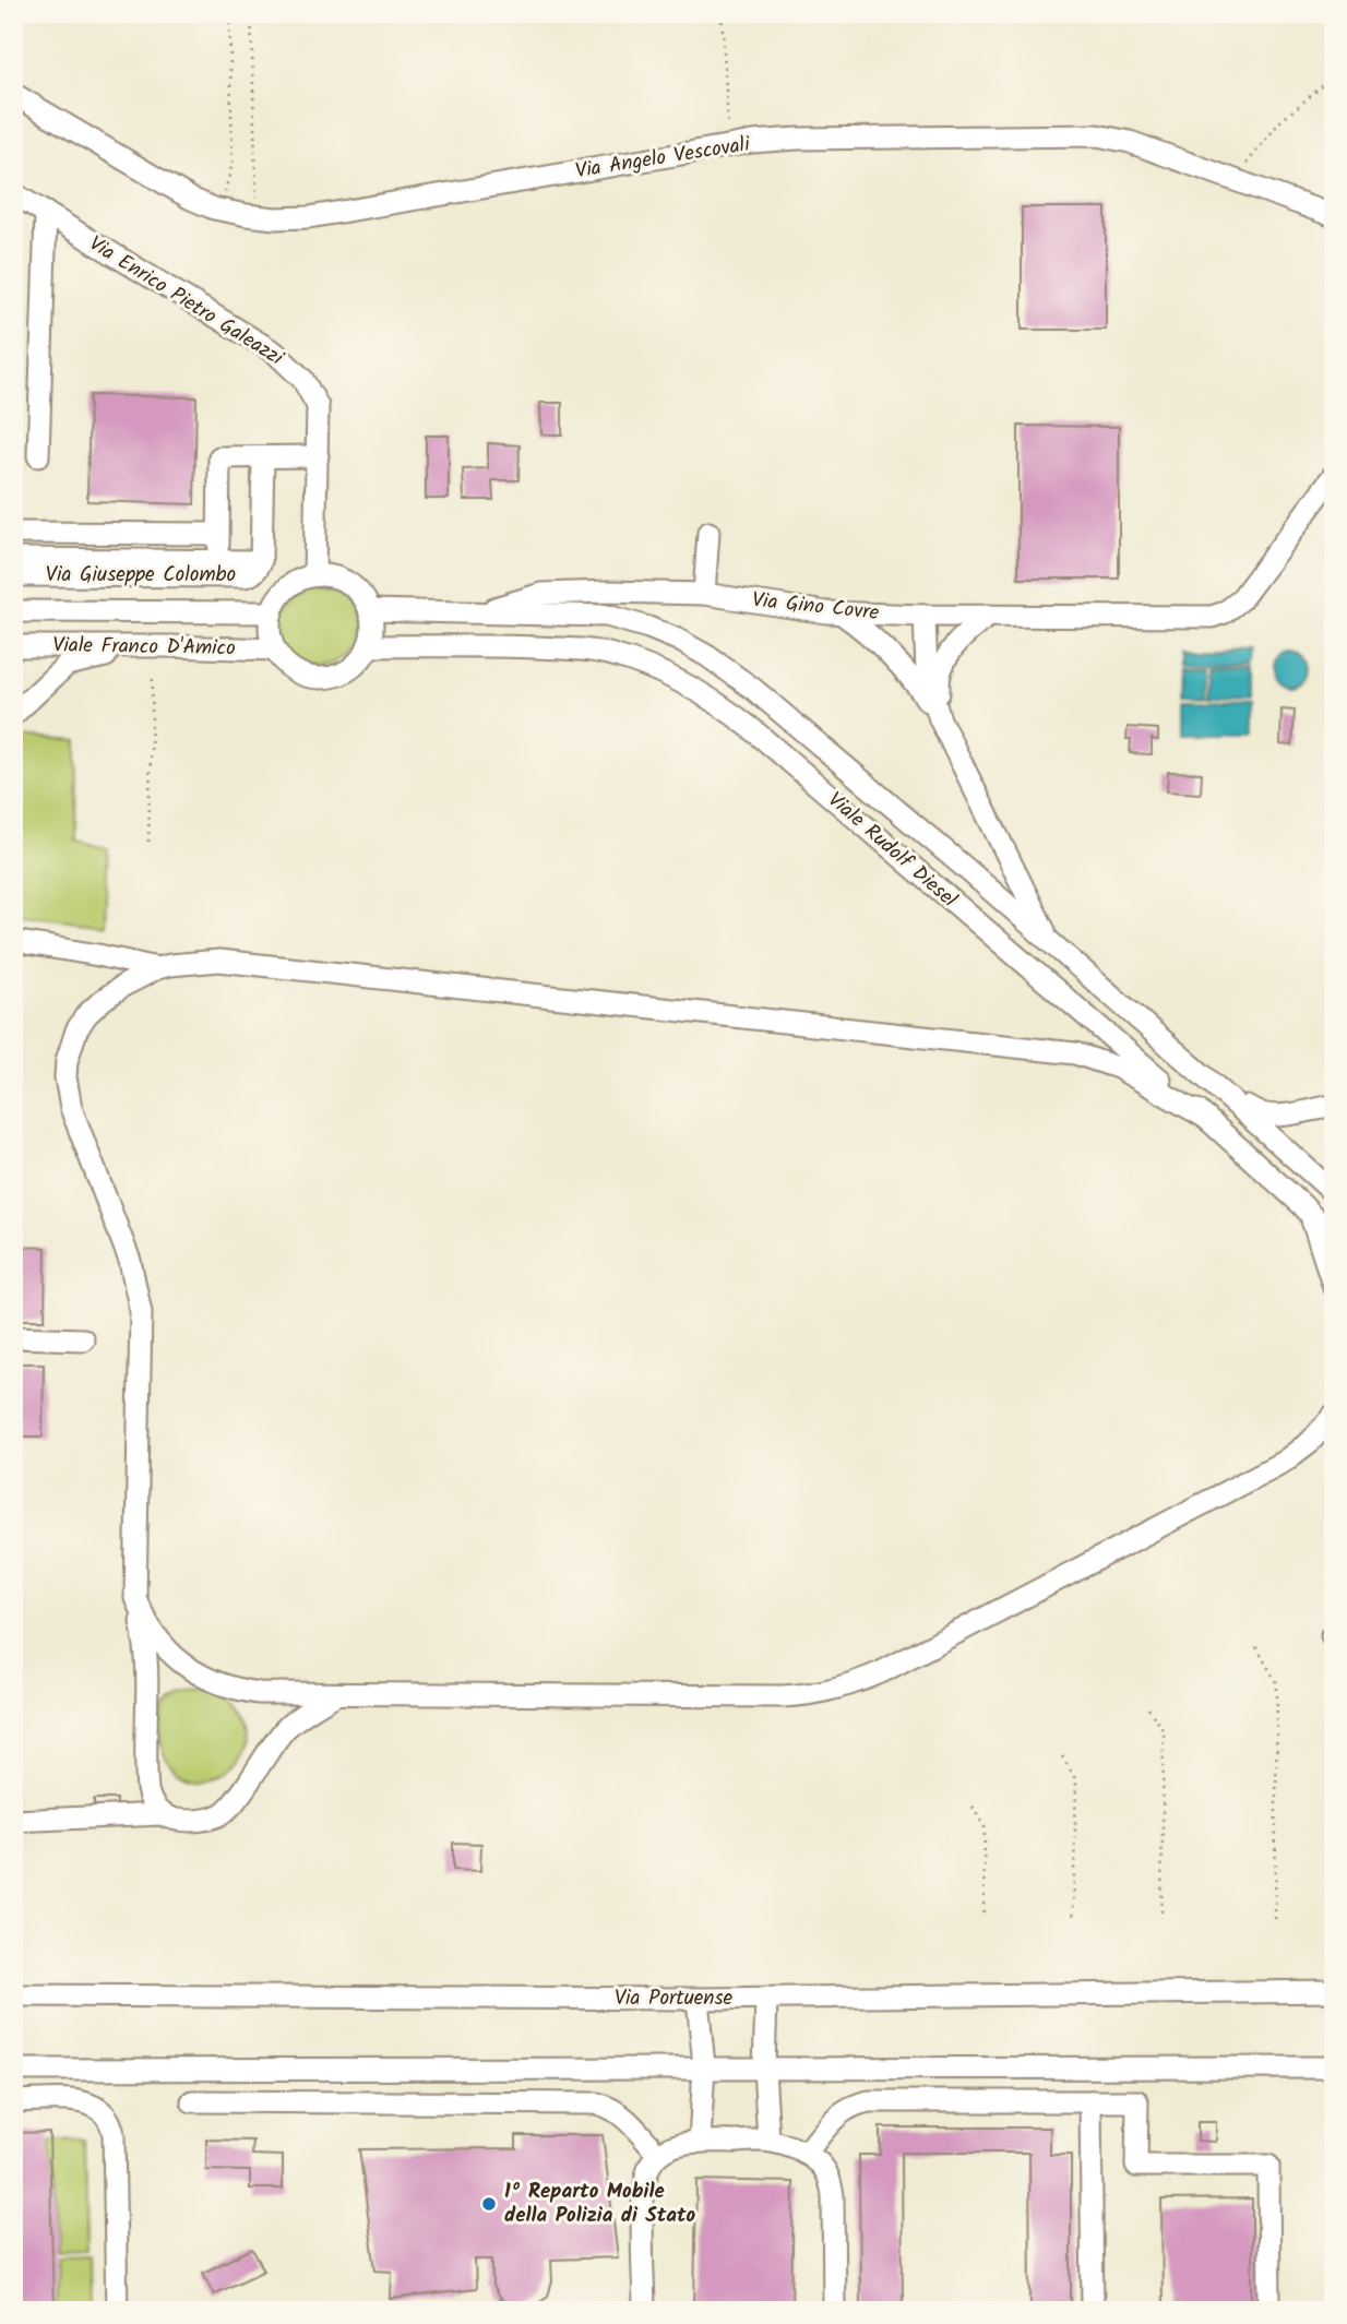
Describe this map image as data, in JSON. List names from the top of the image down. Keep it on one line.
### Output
{"streets":{"street":["Via Angelo Vescovali","Via Enrico Pietro Galeazzi","Via Giuseppe Colombo","Via Gino Covre","Viale Franco D'Amico","Viale Rudolf Diesel","Via Portuense"]},"crossings":[["Via Enrico Pietro Galeazzi","Via Giuseppe Colombo"],["Via Enrico Pietro Galeazzi","Viale Franco D'Amico"],["Via Enrico Pietro Galeazzi","Viale Rudolf Diesel"],["Via Gino Covre","Viale Rudolf Diesel"],["Viale Franco D'Amico","Viale Rudolf Diesel"]],"places":["1º Reparto Mobile della Polizia di Stato"]}
